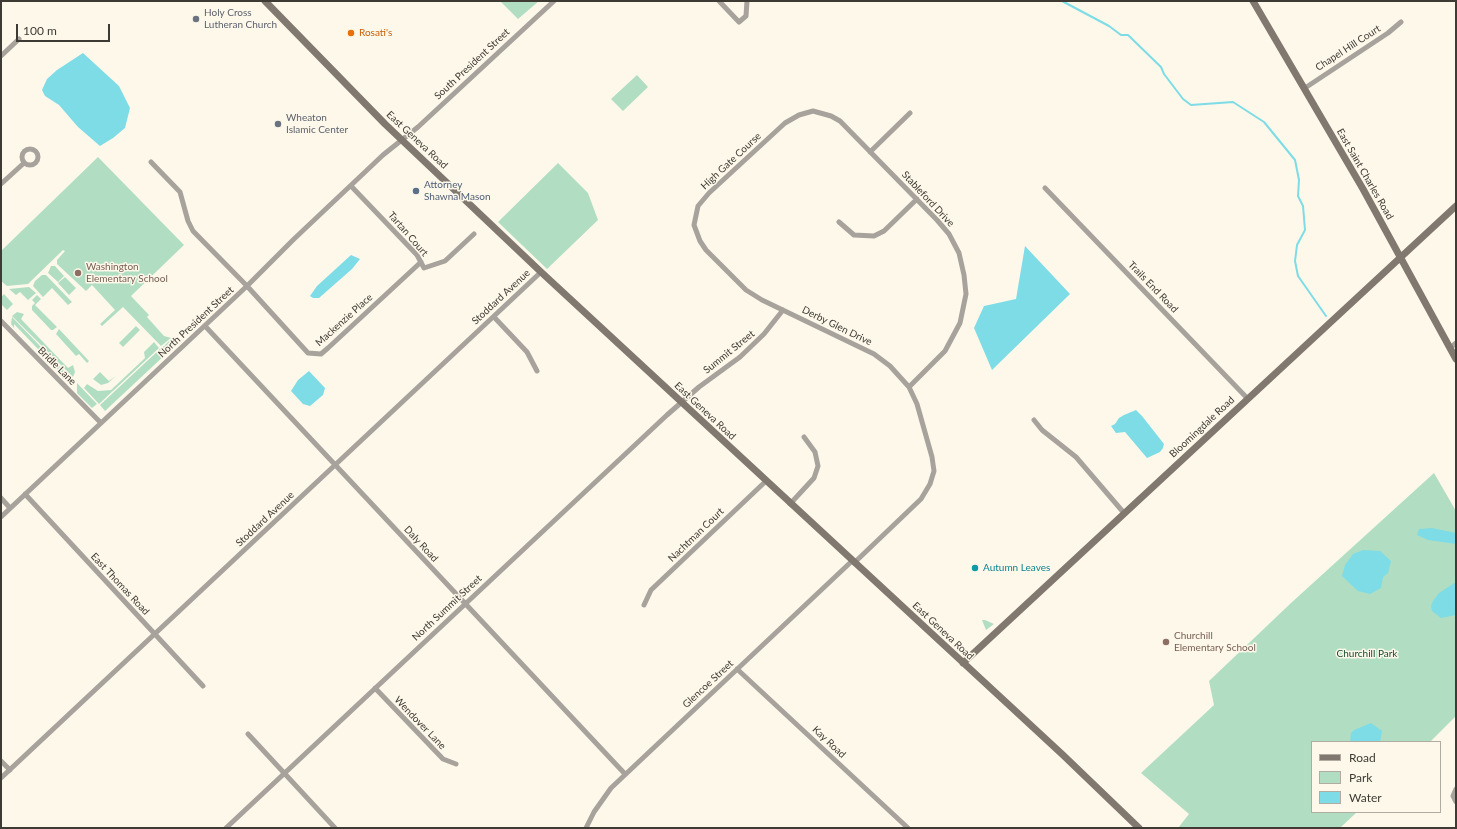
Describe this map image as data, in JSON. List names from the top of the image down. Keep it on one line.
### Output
{"streets":{"main road":["East Geneva Road","East Saint Charles Road","Bloomingdale Road"],"street":["Chapel Hill Court","South President Street","High Gate Course","Stableford Drive","Tartan Court","Trails End Road","Stoddard Avenue","Mackenzie Place","North President Street","Derby Glen Drive","Summit Street","Bridle Lane","Nachtman Court","Daly Road","East Thomas Road","North Summit Street","Glencoe Street","Wendover Lane","Kay Road"]},"crossings":[["Chapel Hill Court","East Saint Charles Road"],["South President Street","East Geneva Road"],["South President Street","North President Street"],["East Geneva Road","Stoddard Avenue"],["East Geneva Road","North President Street"],["East Geneva Road","Summit Street"],["East Geneva Road","Bloomingdale Road"],["East Geneva Road","Nachtman Court"],["East Geneva Road","North Summit Street"],["East Geneva Road","Glencoe Street"],["High Gate Course","Stableford Drive"],["High Gate Course","Derby Glen Drive"],["East Saint Charles Road","Bloomingdale Road"],["Stableford Drive","Derby Glen Drive"],["Tartan Court","Mackenzie Place"],["Tartan Court","North President Street"],["Trails End Road","Bloomingdale Road"],["Stoddard Avenue","Daly Road"],["Stoddard Avenue","East Thomas Road"],["Mackenzie Place","North President Street"],["North President Street","Bridle Lane"],["North President Street","Daly Road"],["North President Street","East Thomas Road"],["Derby Glen Drive","Summit Street"],["Derby Glen Drive","Glencoe Street"],["Summit Street","North Summit Street"],["Daly Road","North Summit Street"],["Daly Road","Glencoe Street"],["North Summit Street","Wendover Lane"],["Glencoe Street","Kay Road"]],"parks":["Churchill Park"],"places":["Holy Cross Lutheran Church","Rosati's","Wheaton Islamic Center","Attorney Shawna Mason","Washington Elementary School","Autumn Leaves","Churchill Elementary School"],"legend":["Road","Park","Water"],"scale_bar":"100 m"}
